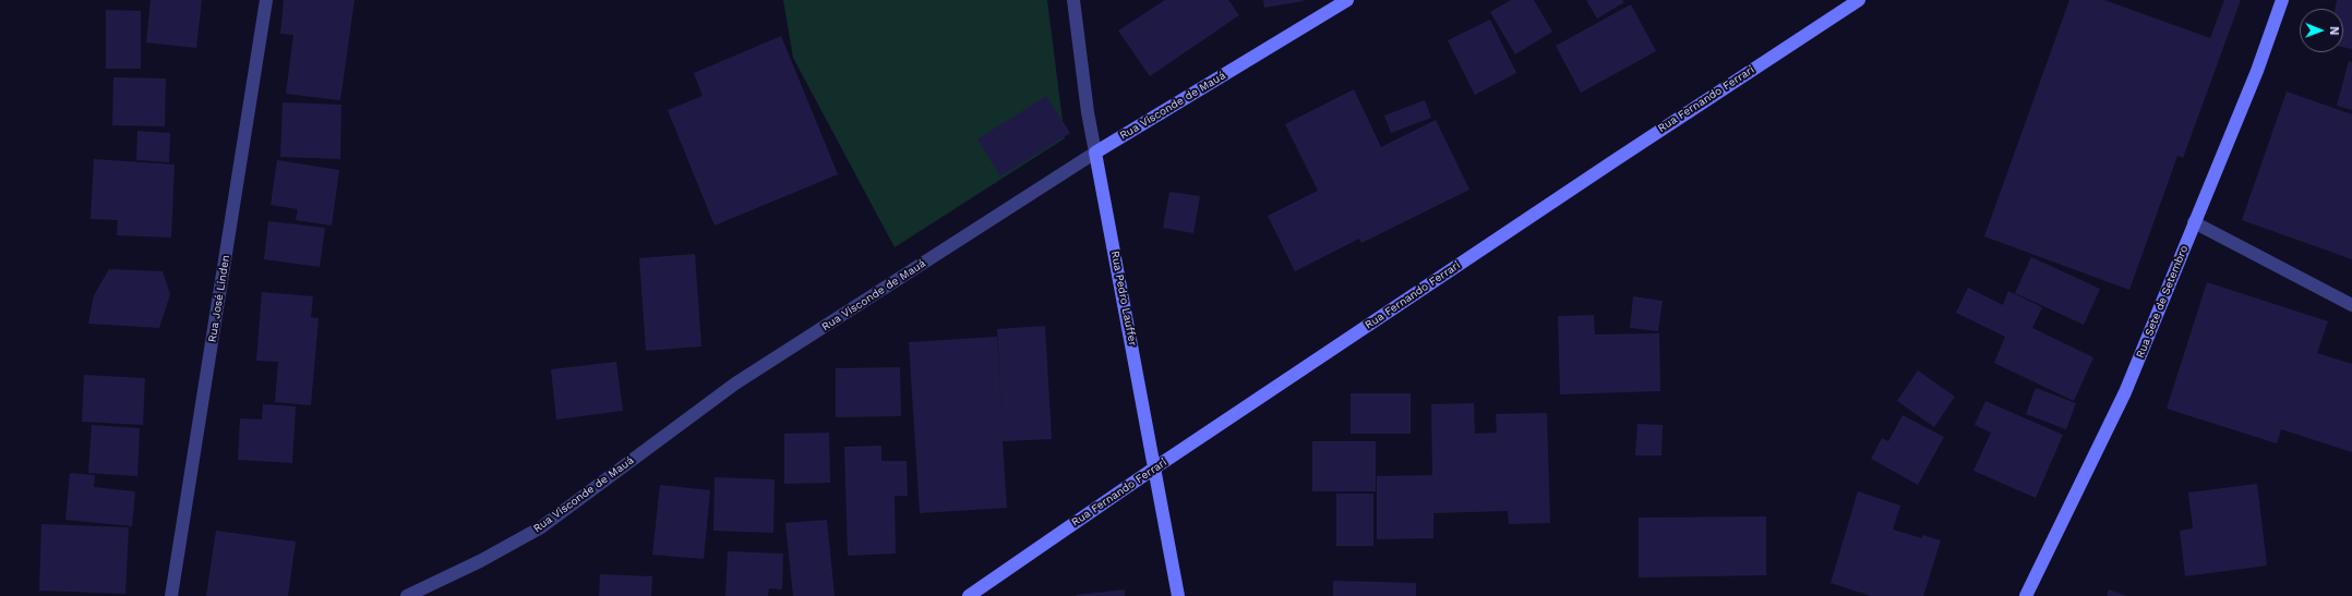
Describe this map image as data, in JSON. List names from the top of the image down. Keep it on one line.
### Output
{"streets":{"main road":["Rua Fernando Ferrari","Rua Visconde de Mauá","Rua Pedro Lauffer","Rua Sete de Setembro"],"street":["Rua José Linden"]},"crossings":[["Rua Fernando Ferrari","Rua Pedro Lauffer"],["Rua Visconde de Mauá","Rua Pedro Lauffer"]],"north":"right"}
